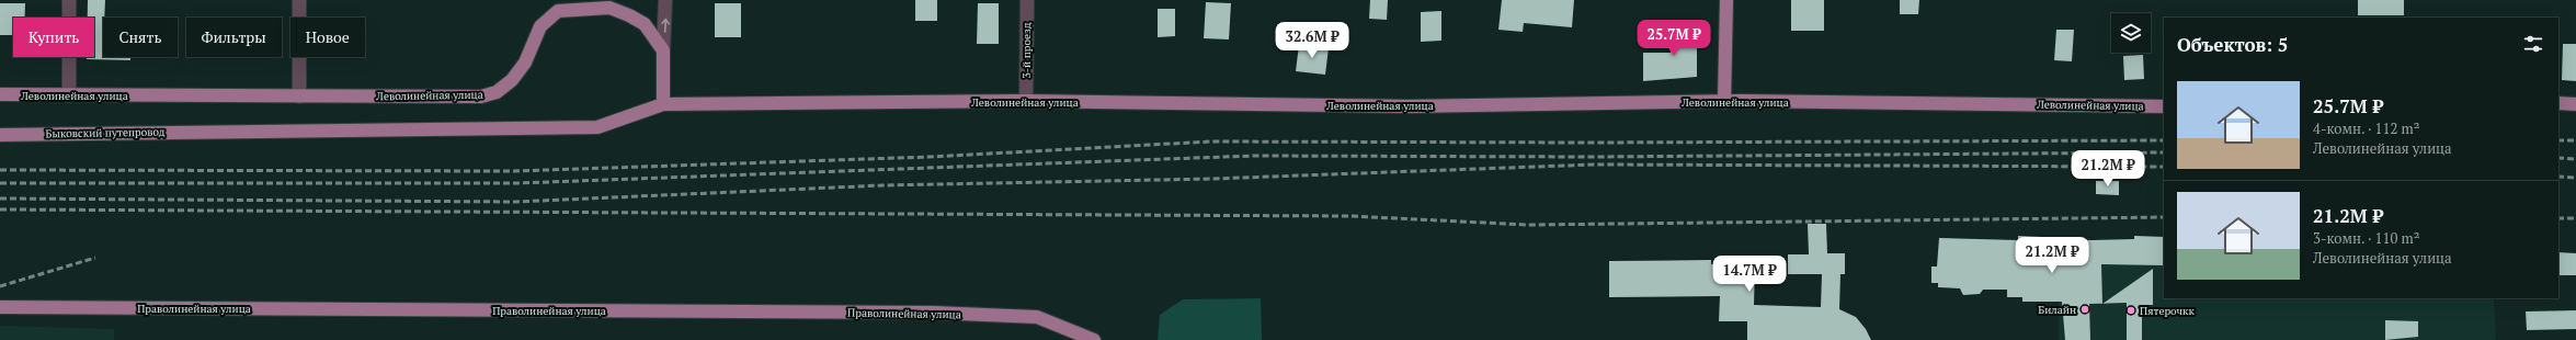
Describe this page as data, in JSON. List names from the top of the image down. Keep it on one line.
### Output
{"streets":{"main road":["Леволинейная улица","Быковский путепровод","Праволинейная улица"],"street":["3-й проезд"]},"crossings":[["3-й проезд","Леволинейная улица"],["Леволинейная улица","Быковский путепровод"]],"places":["Билайн","Пятерочкк"],"page":{"chip":["Купить","Снять","Фильтры","Новое"],"heading":"Объектов: 5","price":["25.7M ₽","32.6M ₽","21.2M ₽","21.2M ₽","14.7M ₽"],"list":[{"name":"25.7M ₽","note":"4-комн. · 112 m² · Леволинейная улица"},{"name":"21.2M ₽","note":"3-комн. · 110 m² · Леволинейная улица"}]}}
